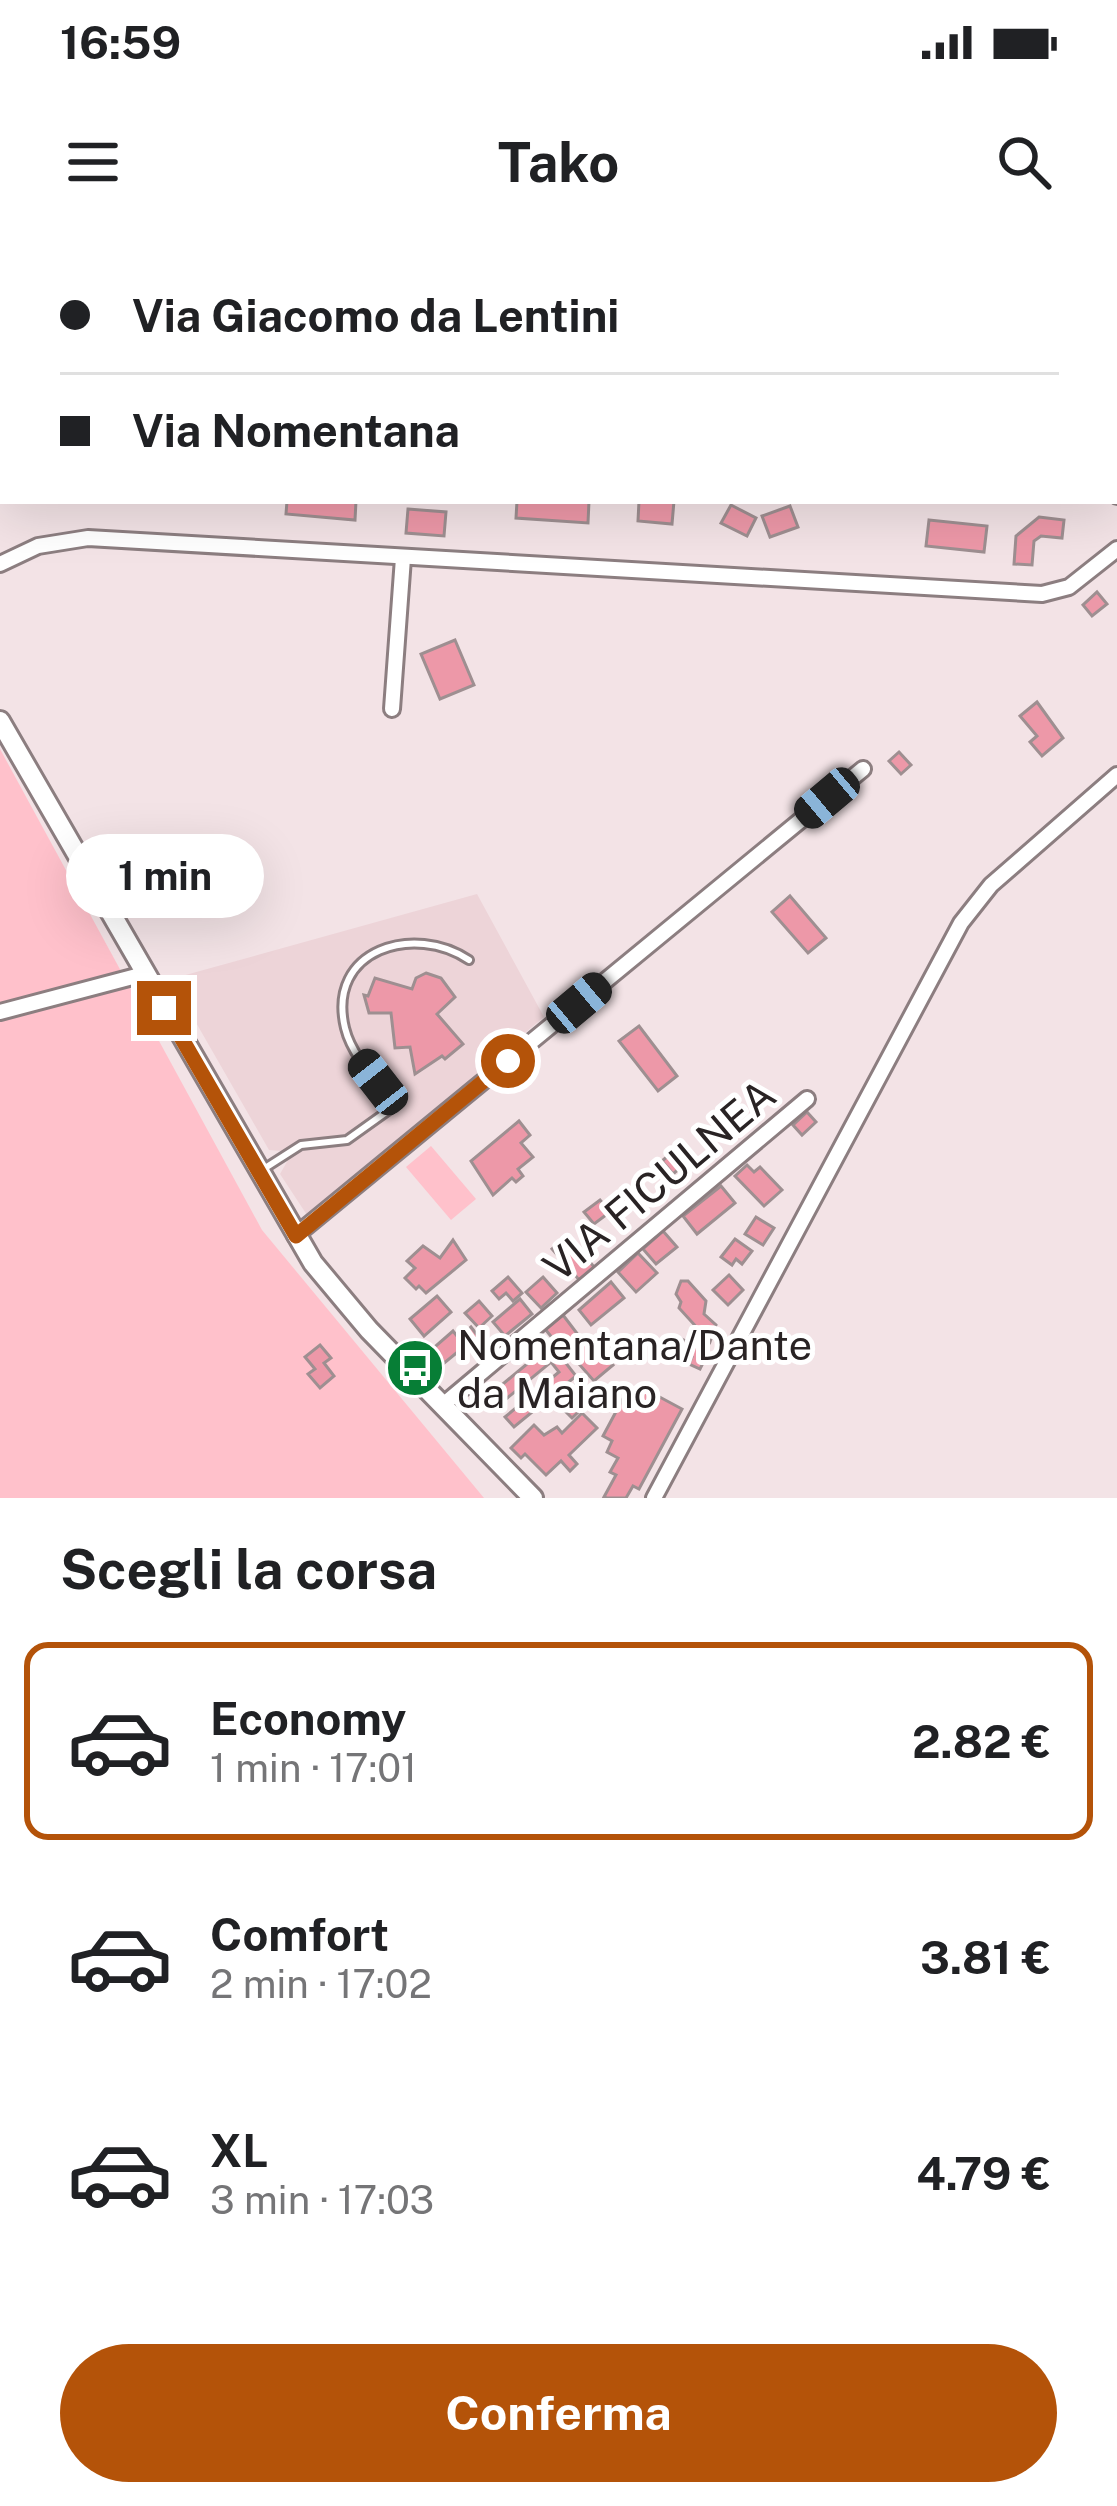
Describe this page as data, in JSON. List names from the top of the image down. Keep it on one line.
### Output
{"streets":{"street":["VIA FICULNEA"]},"places":{"bus stop":["Nomentana/Dante da Maiano"]},"page":{"status":"16:59","header":"Tako","banner":["Via Giacomo da Lentini","Via Nomentana"],"bubble":"1 min","heading":"Scegli la corsa","list":[{"name":"Economy","note":"1 min · 17:01","value":"2.82 €"},{"name":"Comfort","note":"2 min · 17:02","value":"3.81 €"},{"name":"XL","note":"3 min · 17:03","value":"4.79 €"}],"buttons":"Conferma"}}
